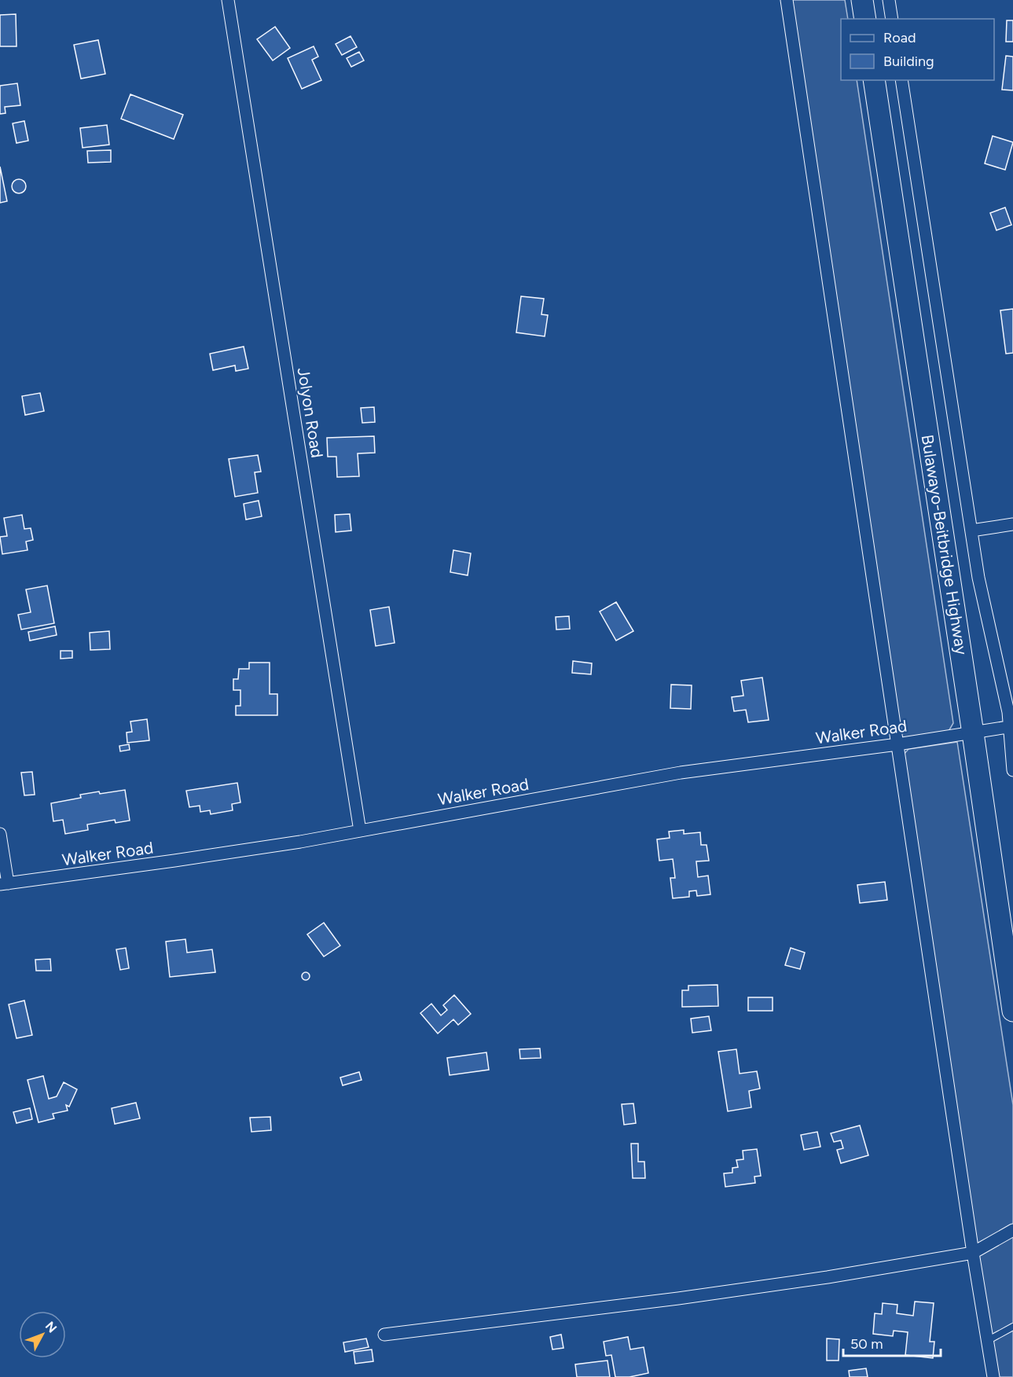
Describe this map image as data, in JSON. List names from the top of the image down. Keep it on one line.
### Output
{"streets":{"highway":["Bulawayo-Beitbridge Highway"],"street":["Jolyon Road","Walker Road"]},"crossings":[["Jolyon Road","Walker Road"],["Bulawayo-Beitbridge Highway","Walker Road"]],"legend":["Road","Building"],"scale_bar":"50 m","north":"top right"}
